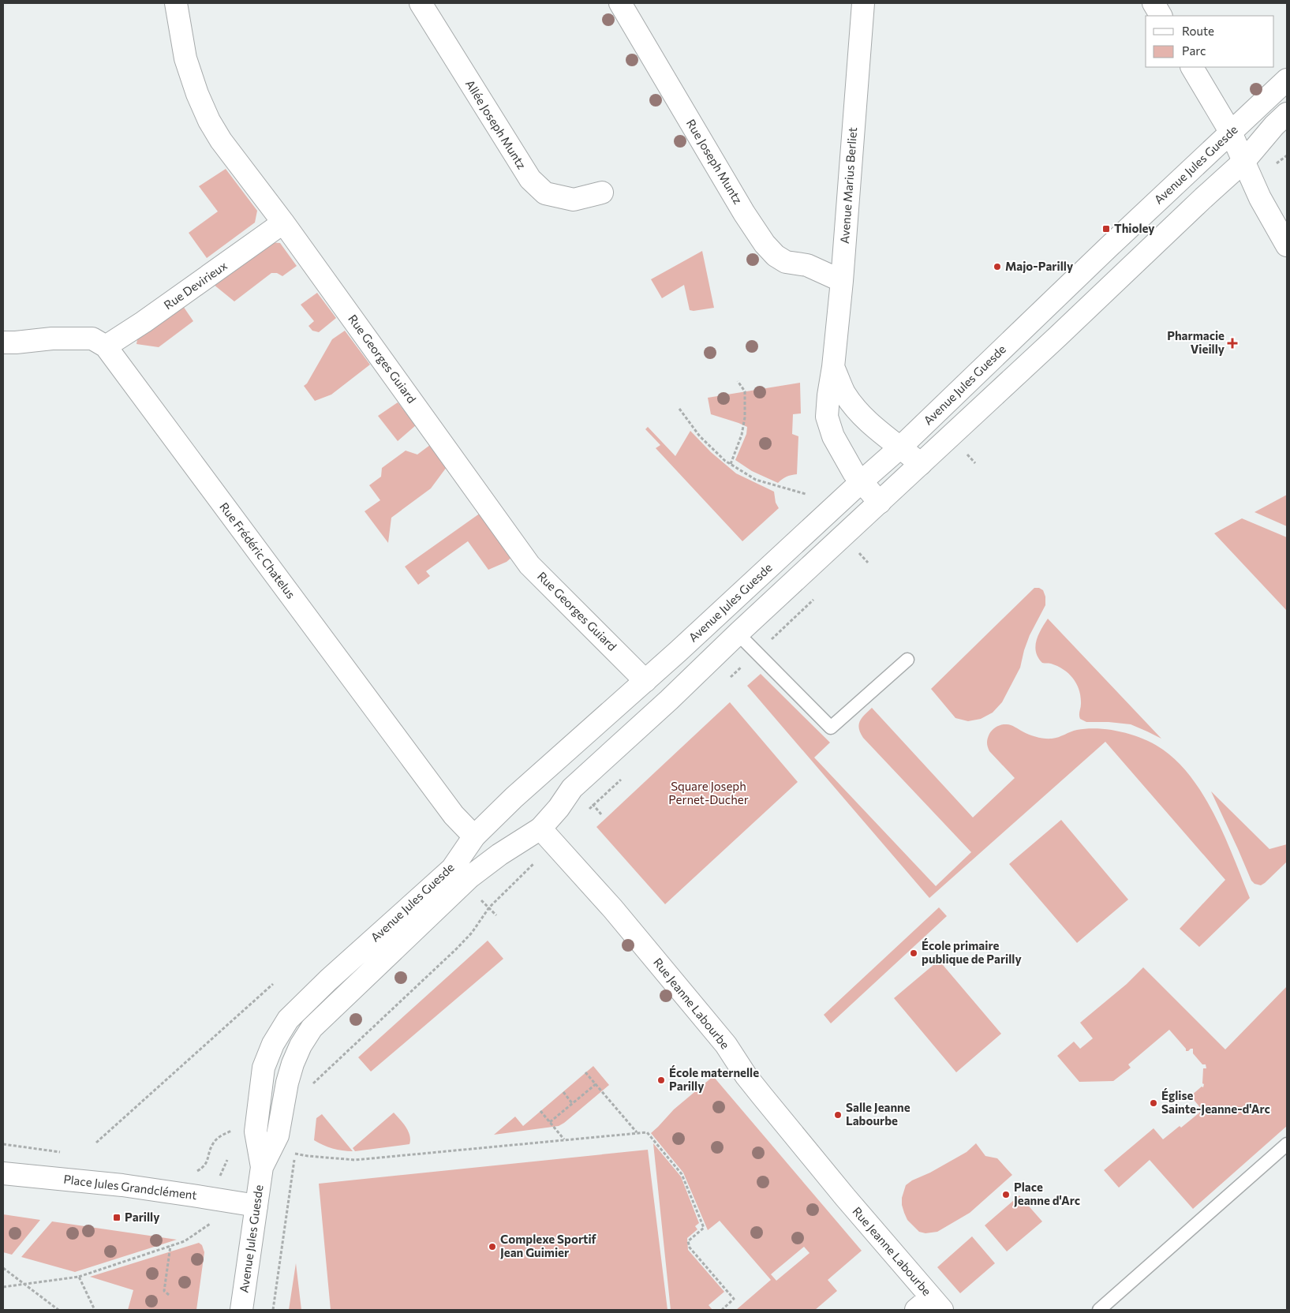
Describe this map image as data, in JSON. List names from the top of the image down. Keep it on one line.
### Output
{"streets":{"street":["Allée Joseph Muntz","Rue Joseph Muntz","Avenue Jules Guesde","Avenue Marius Berliet","Rue Devirieux","Rue Georges Guiard","Rue Frédéric Chatelus","Rue Jeanne Labourbe","Place Jules Grandclément"]},"crossings":[["Rue Joseph Muntz","Avenue Marius Berliet"],["Avenue Jules Guesde","Avenue Marius Berliet"],["Avenue Jules Guesde","Rue Georges Guiard"],["Avenue Jules Guesde","Rue Frédéric Chatelus"],["Avenue Jules Guesde","Rue Jeanne Labourbe"],["Avenue Jules Guesde","Place Jules Grandclément"],["Rue Devirieux","Rue Georges Guiard"],["Rue Devirieux","Rue Frédéric Chatelus"]],"parks":["Square Joseph Pernet-Ducher"],"places":{"transit":["Thioley","Parilly"],"other":["Majo-Parilly","École primaire publique de Parilly","École maternelle Parilly","Église Sainte-Jeanne-d'Arc","Salle Jeanne Labourbe","Place Jeanne d'Arc","Complexe Sportif Jean Guimier"],"health":["Pharmacie Vieilly"]},"legend":["Route","Parc"]}
